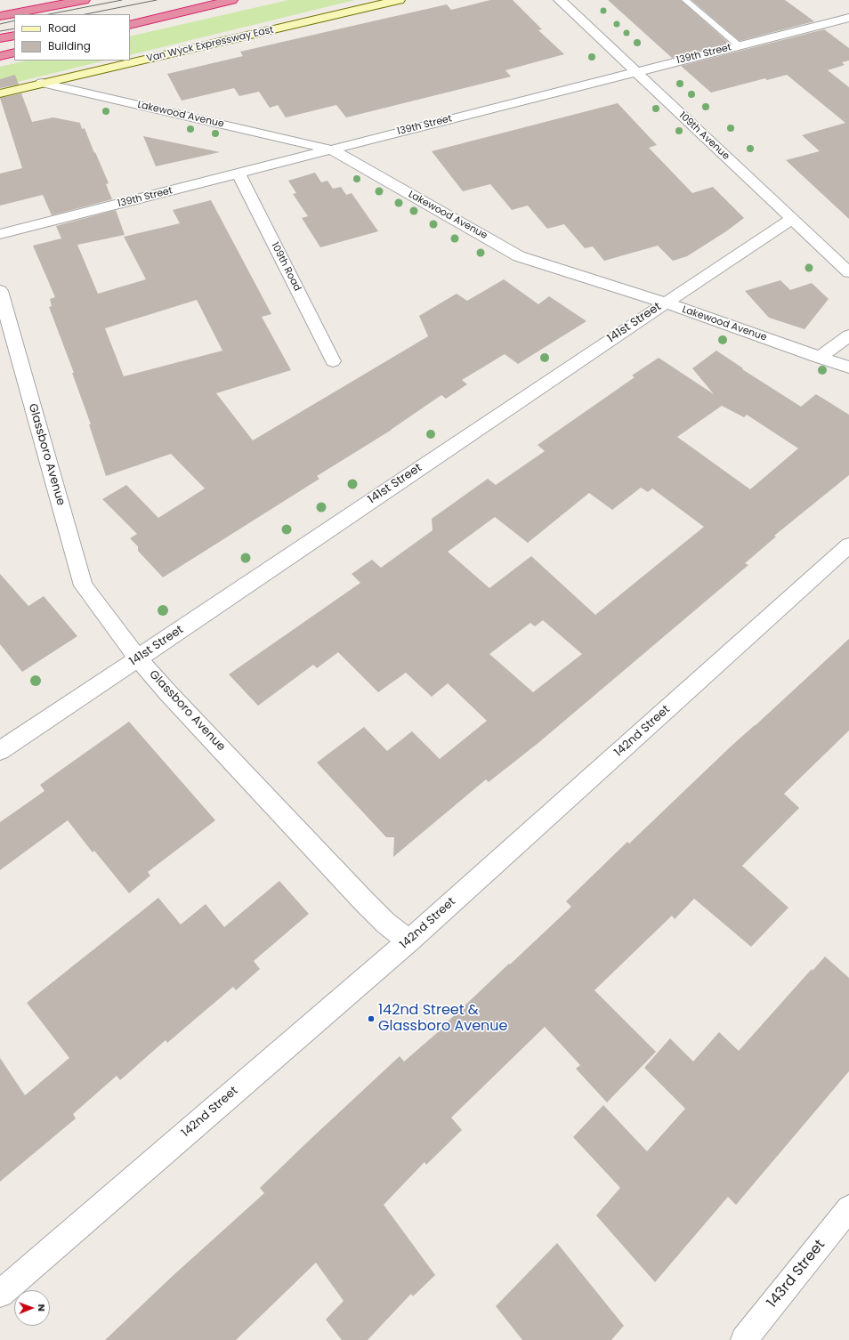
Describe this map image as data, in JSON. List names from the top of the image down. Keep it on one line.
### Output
{"streets":{"main road":["Van Wyck Expressway East"],"street":["139th Street","Lakewood Avenue","109th Avenue","109th Road","141st Street","Glassboro Avenue","142nd Street","143rd Street"]},"crossings":[["Van Wyck Expressway East","Lakewood Avenue"],["139th Street","Lakewood Avenue"],["139th Street","109th Avenue"],["139th Street","109th Road"],["Lakewood Avenue","141st Street"],["109th Avenue","141st Street"],["141st Street","Glassboro Avenue"],["Glassboro Avenue","142nd Street"]],"places":["142nd Street & Glassboro Avenue"],"legend":["Road","Building"],"north":"right"}
